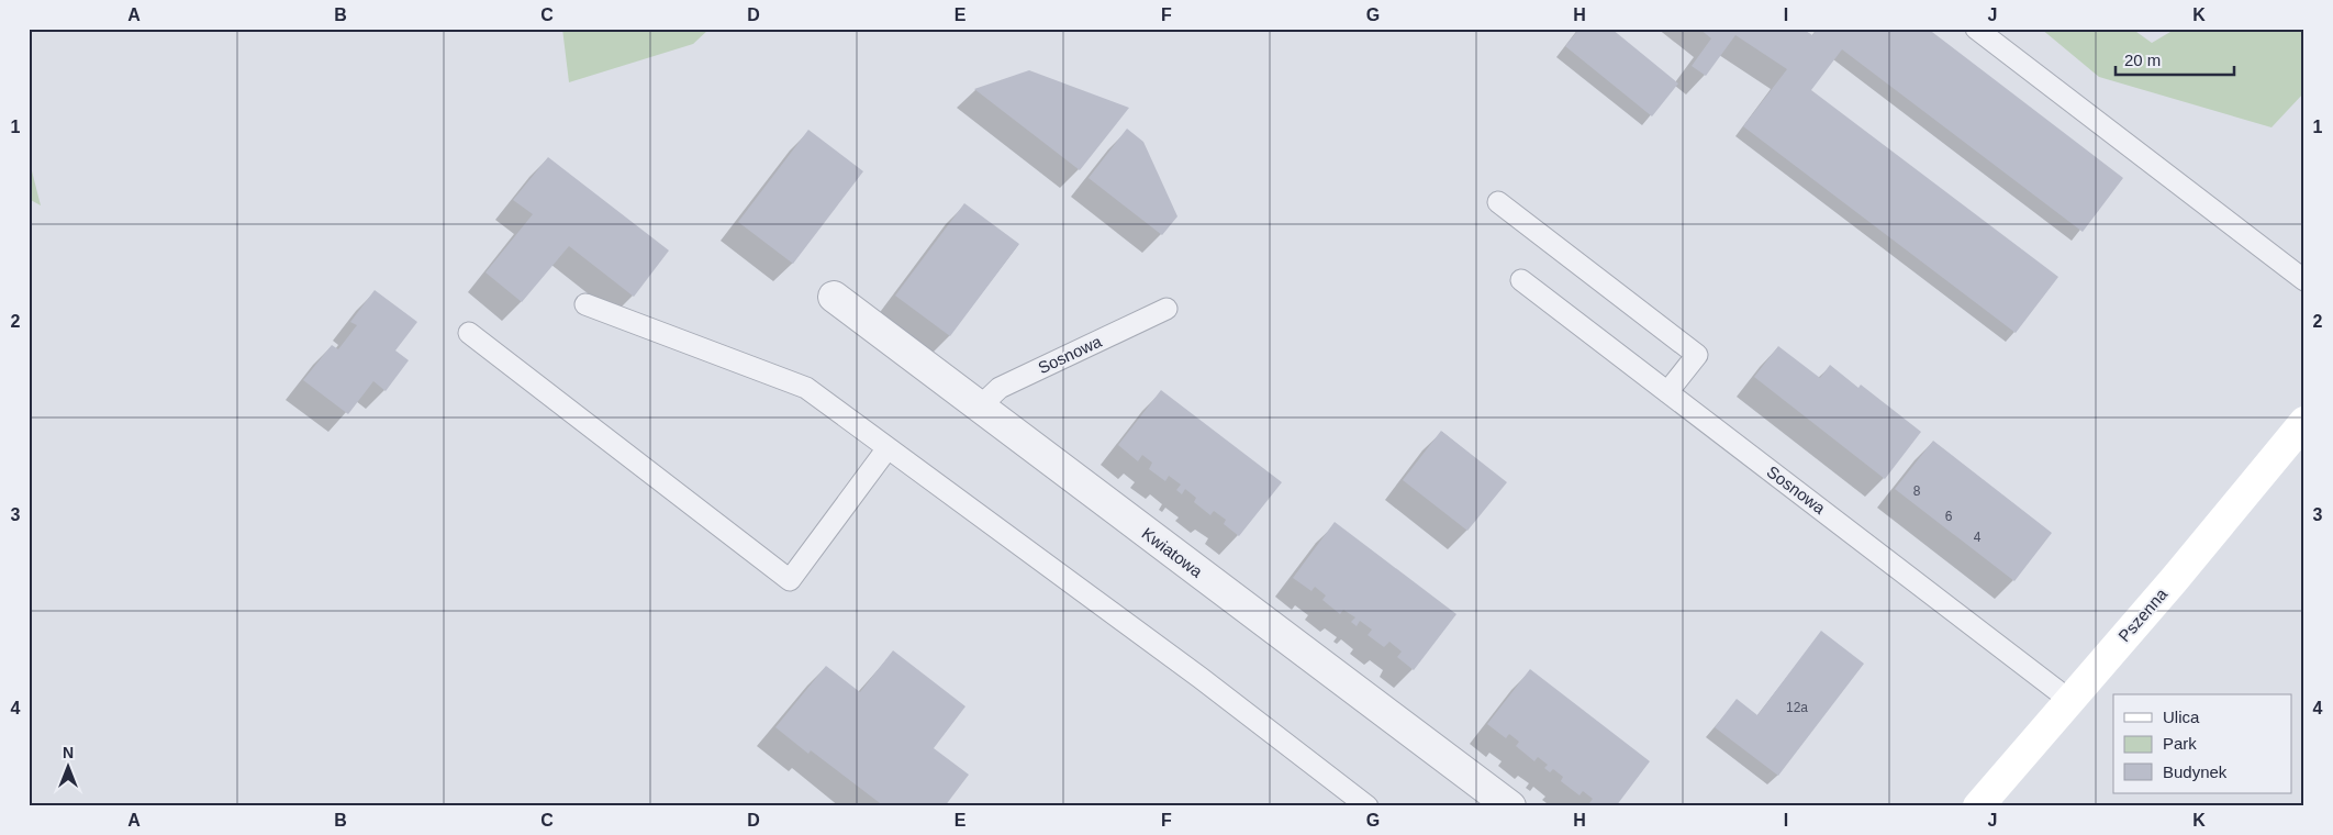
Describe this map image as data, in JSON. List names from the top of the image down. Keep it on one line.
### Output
{"streets":{"street":["Kwiatowa","Pszenna"],"lane":["Sosnowa"]},"crossings":[["Sosnowa","Kwiatowa"],["Sosnowa","Pszenna"]],"house_numbers":["8","6","4","12a"],"legend":["Ulica","Park","Budynek"],"scale_bar":"20 m","north":"top","grid":{"columns":["A","B","C","D","E","F","G","H","I","J","K"],"rows":["1","2","3","4"]}}
